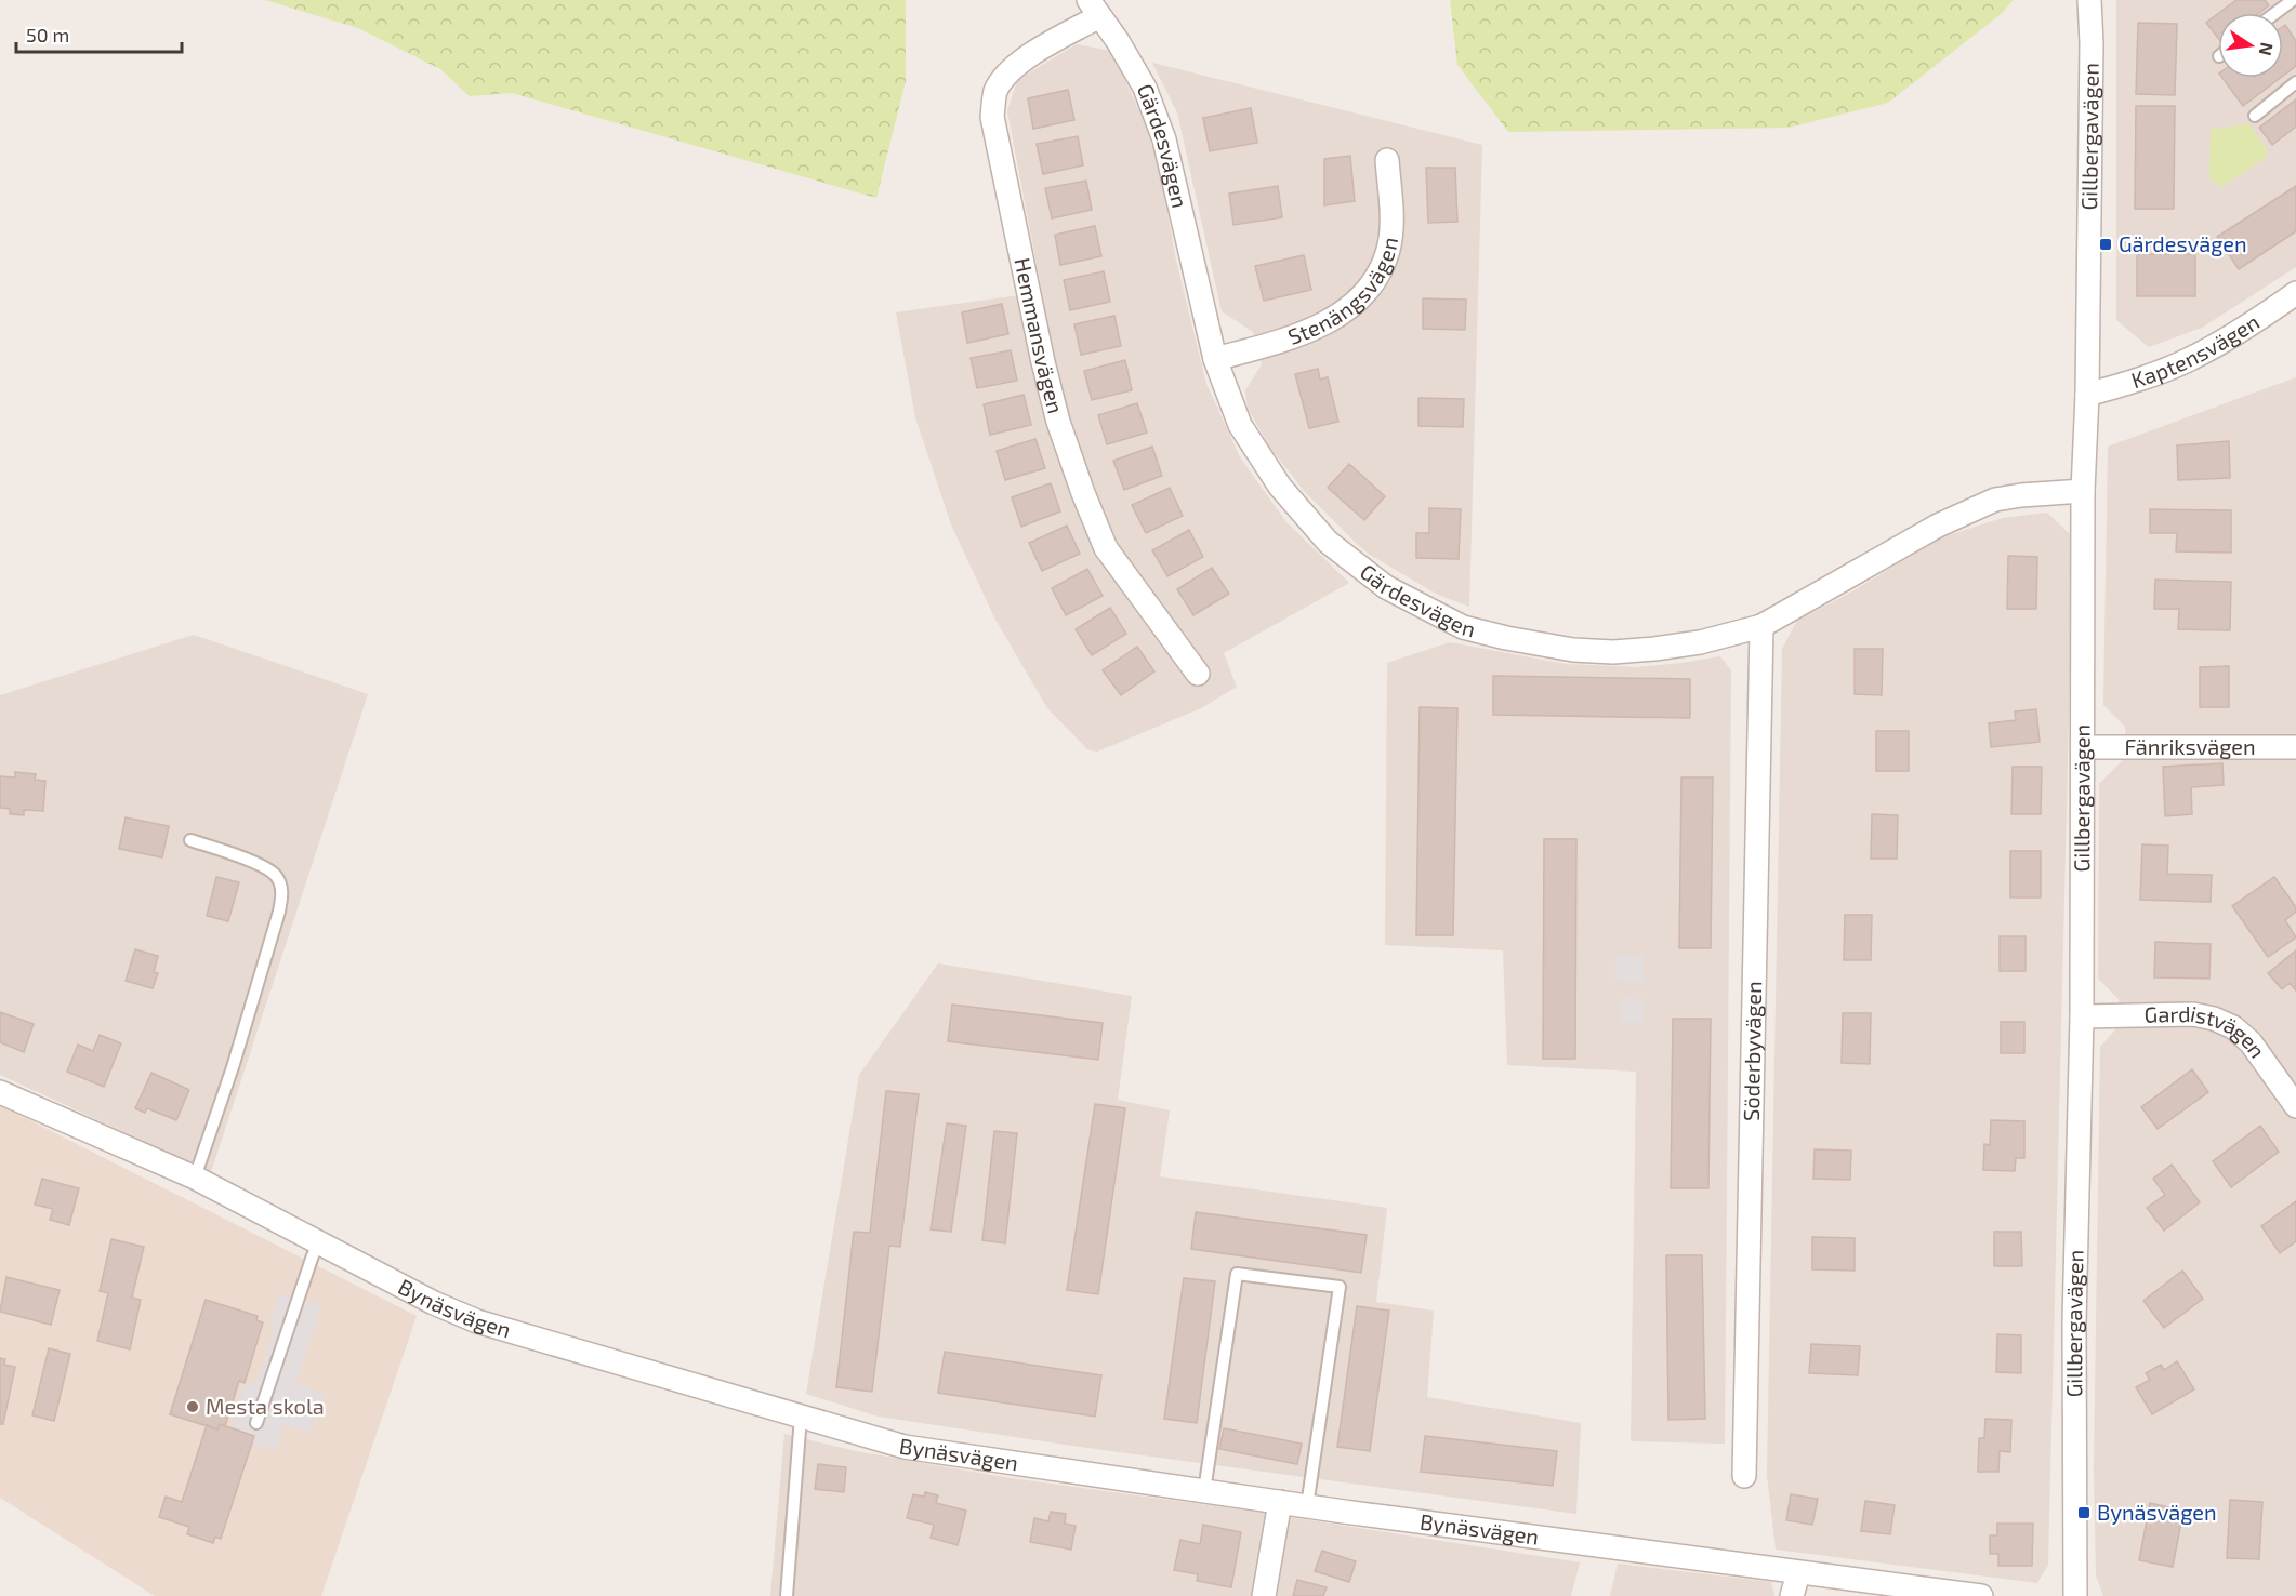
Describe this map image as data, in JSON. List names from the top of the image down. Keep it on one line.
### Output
{"streets":{"street":["Gillbergavägen","Gärdesvägen","Stenängsvägen","Hemmansvägen","Kaptensvägen","Fänriksvägen","Gardistvägen","Söderbyvägen","Bynäsvägen"]},"crossings":[["Gillbergavägen","Gärdesvägen"],["Gillbergavägen","Kaptensvägen"],["Gillbergavägen","Fänriksvägen"],["Gillbergavägen","Gardistvägen"],["Gärdesvägen","Stenängsvägen"],["Gärdesvägen","Hemmansvägen"],["Gärdesvägen","Söderbyvägen"]],"places":{"transit":["Gärdesvägen","Bynäsvägen"],"other":["Mesta skola"]},"scale_bar":"50 m","north":"right"}
